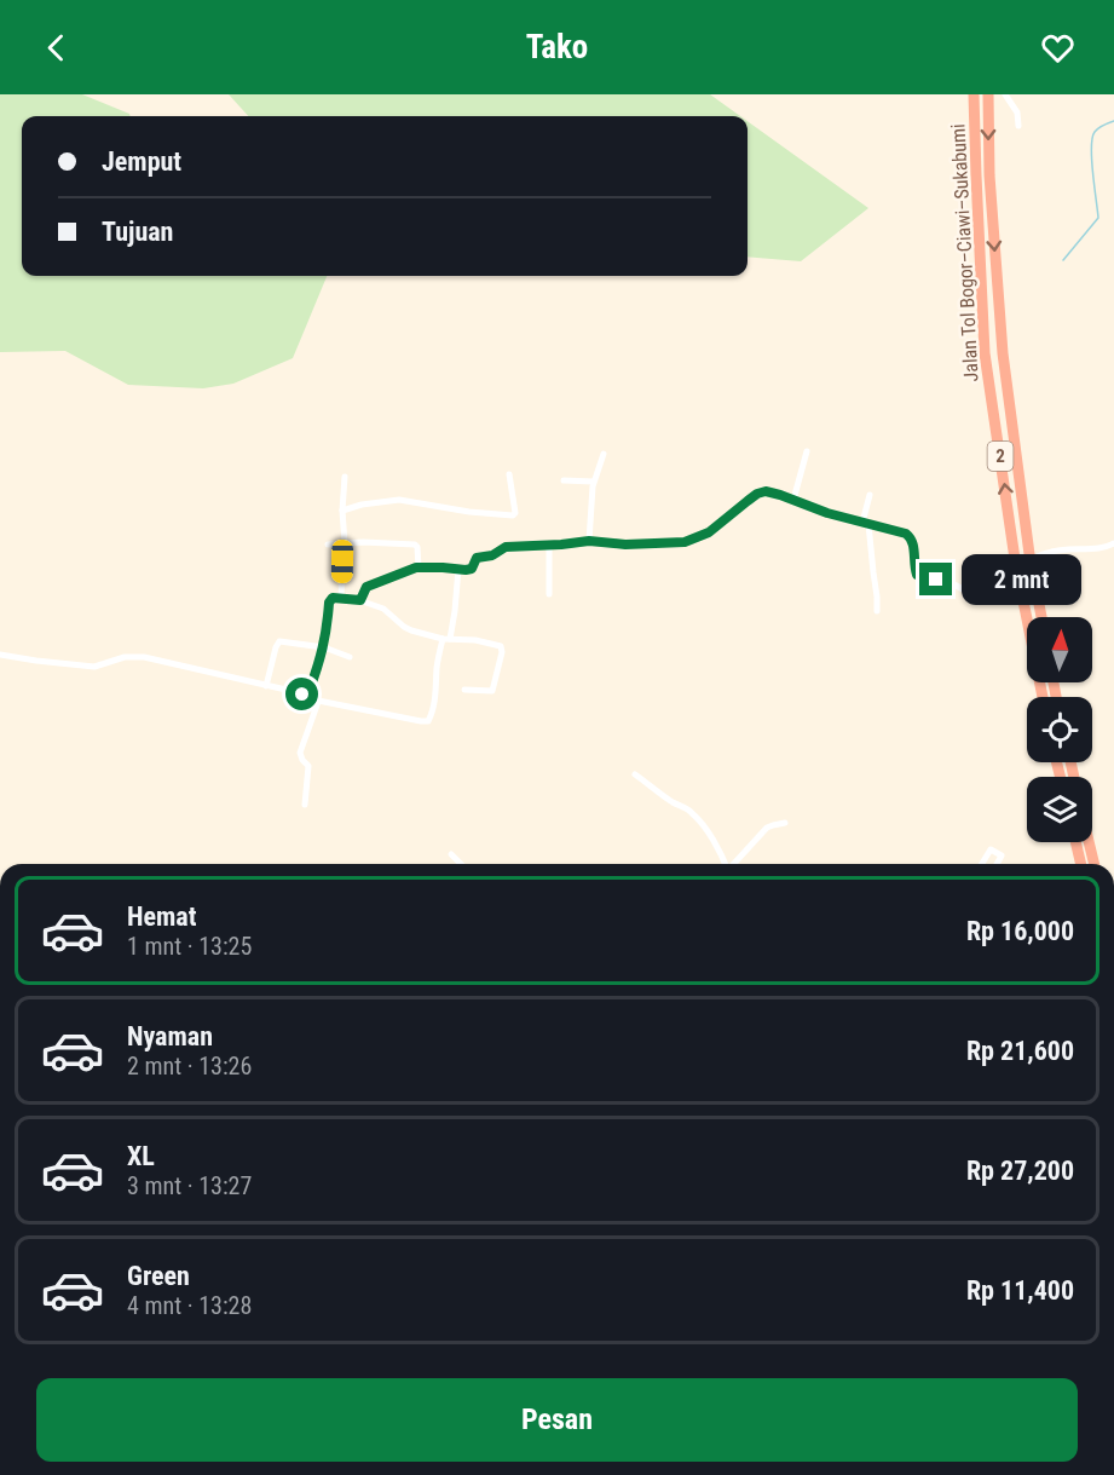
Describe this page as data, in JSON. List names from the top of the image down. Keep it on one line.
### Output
{"streets":{"highway":["Jalan Tol Bogor–Ciawi–Sukabumi","2"]},"north":"top","page":{"header":"Tako","banner":["Jemput","Tujuan"],"bubble":"2 mnt","list":[{"name":"Hemat","note":"1 mnt · 13:25","value":"Rp 16,000"},{"name":"Nyaman","note":"2 mnt · 13:26","value":"Rp 21,600"},{"name":"XL","note":"3 mnt · 13:27","value":"Rp 27,200"},{"name":"Green","note":"4 mnt · 13:28","value":"Rp 11,400"}],"buttons":"Pesan"}}
